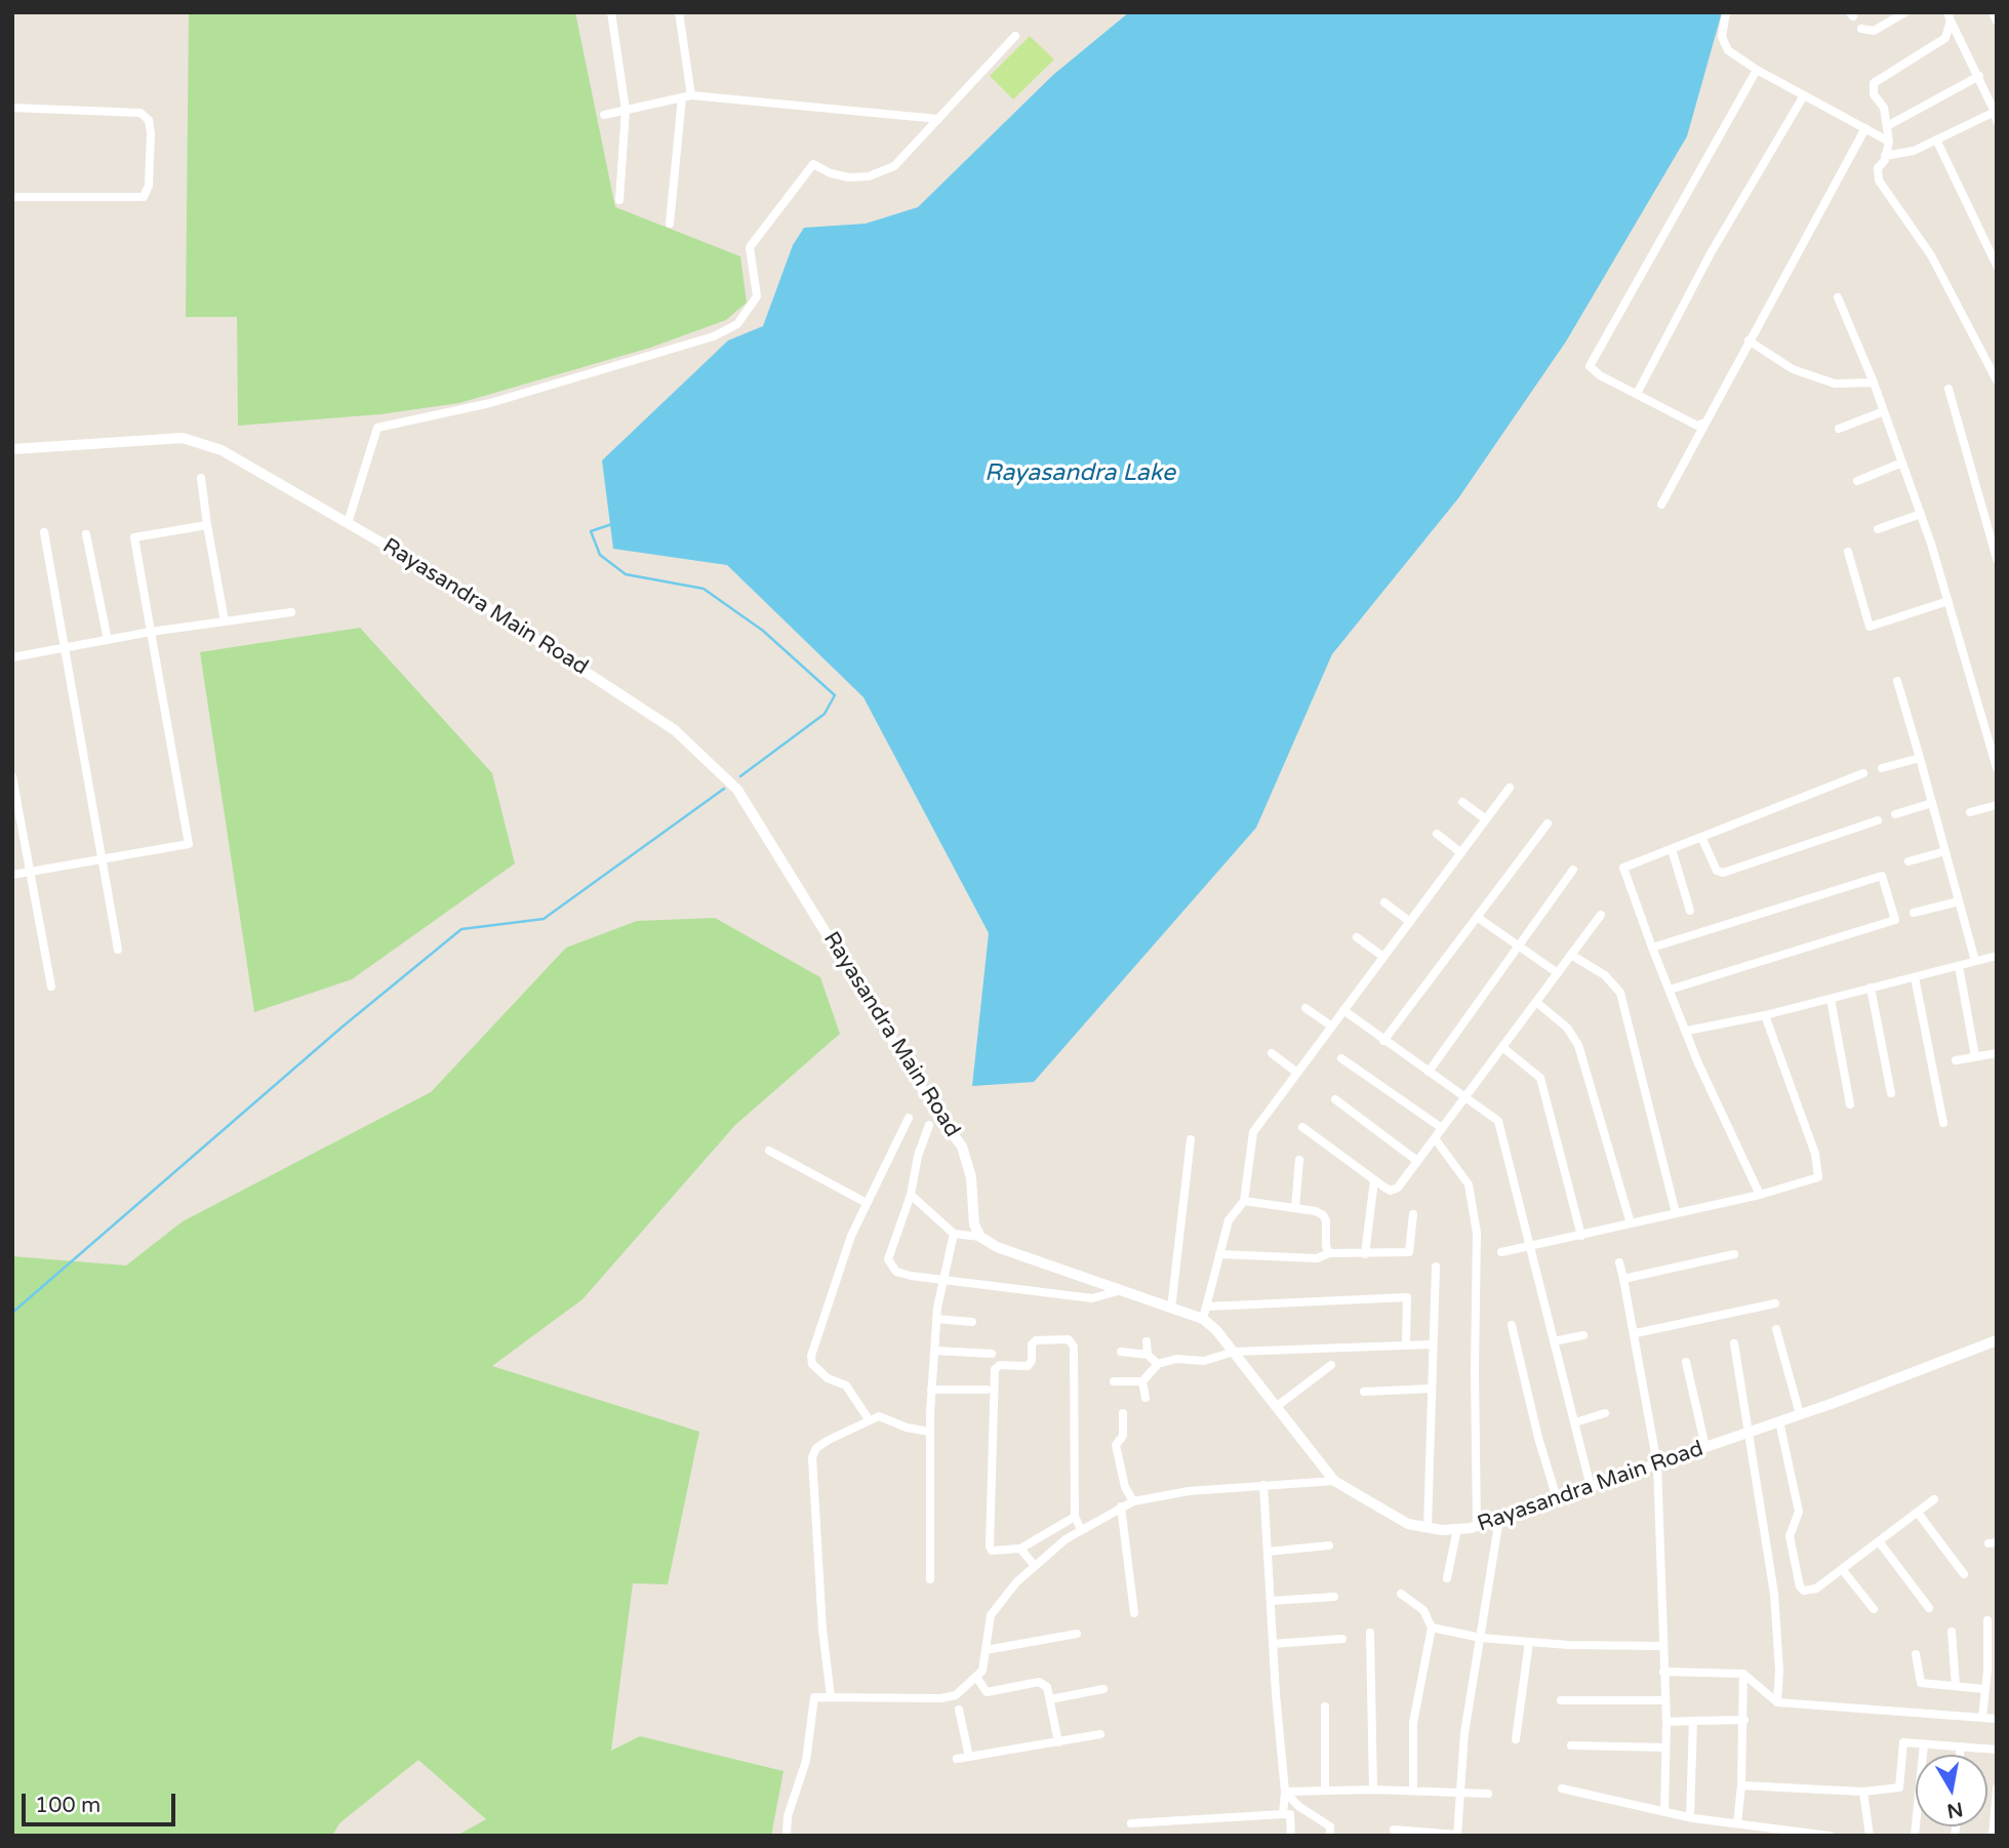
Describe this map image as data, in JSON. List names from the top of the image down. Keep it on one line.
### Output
{"streets":{"street":["Rayasandra Main Road"]},"water":["Rayasandra Lake"],"scale_bar":"100 m","north":"bottom"}
